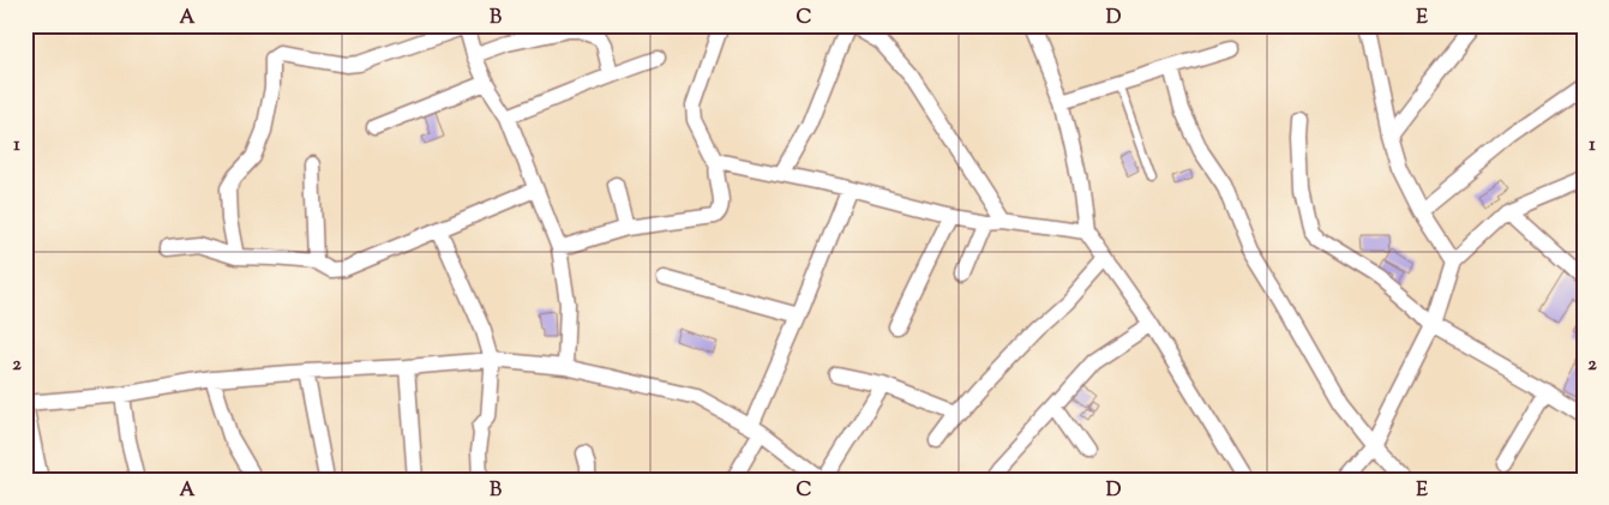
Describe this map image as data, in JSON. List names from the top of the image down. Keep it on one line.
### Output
{"grid":{"columns":["A","B","C","D","E"],"rows":["1","2"]}}
